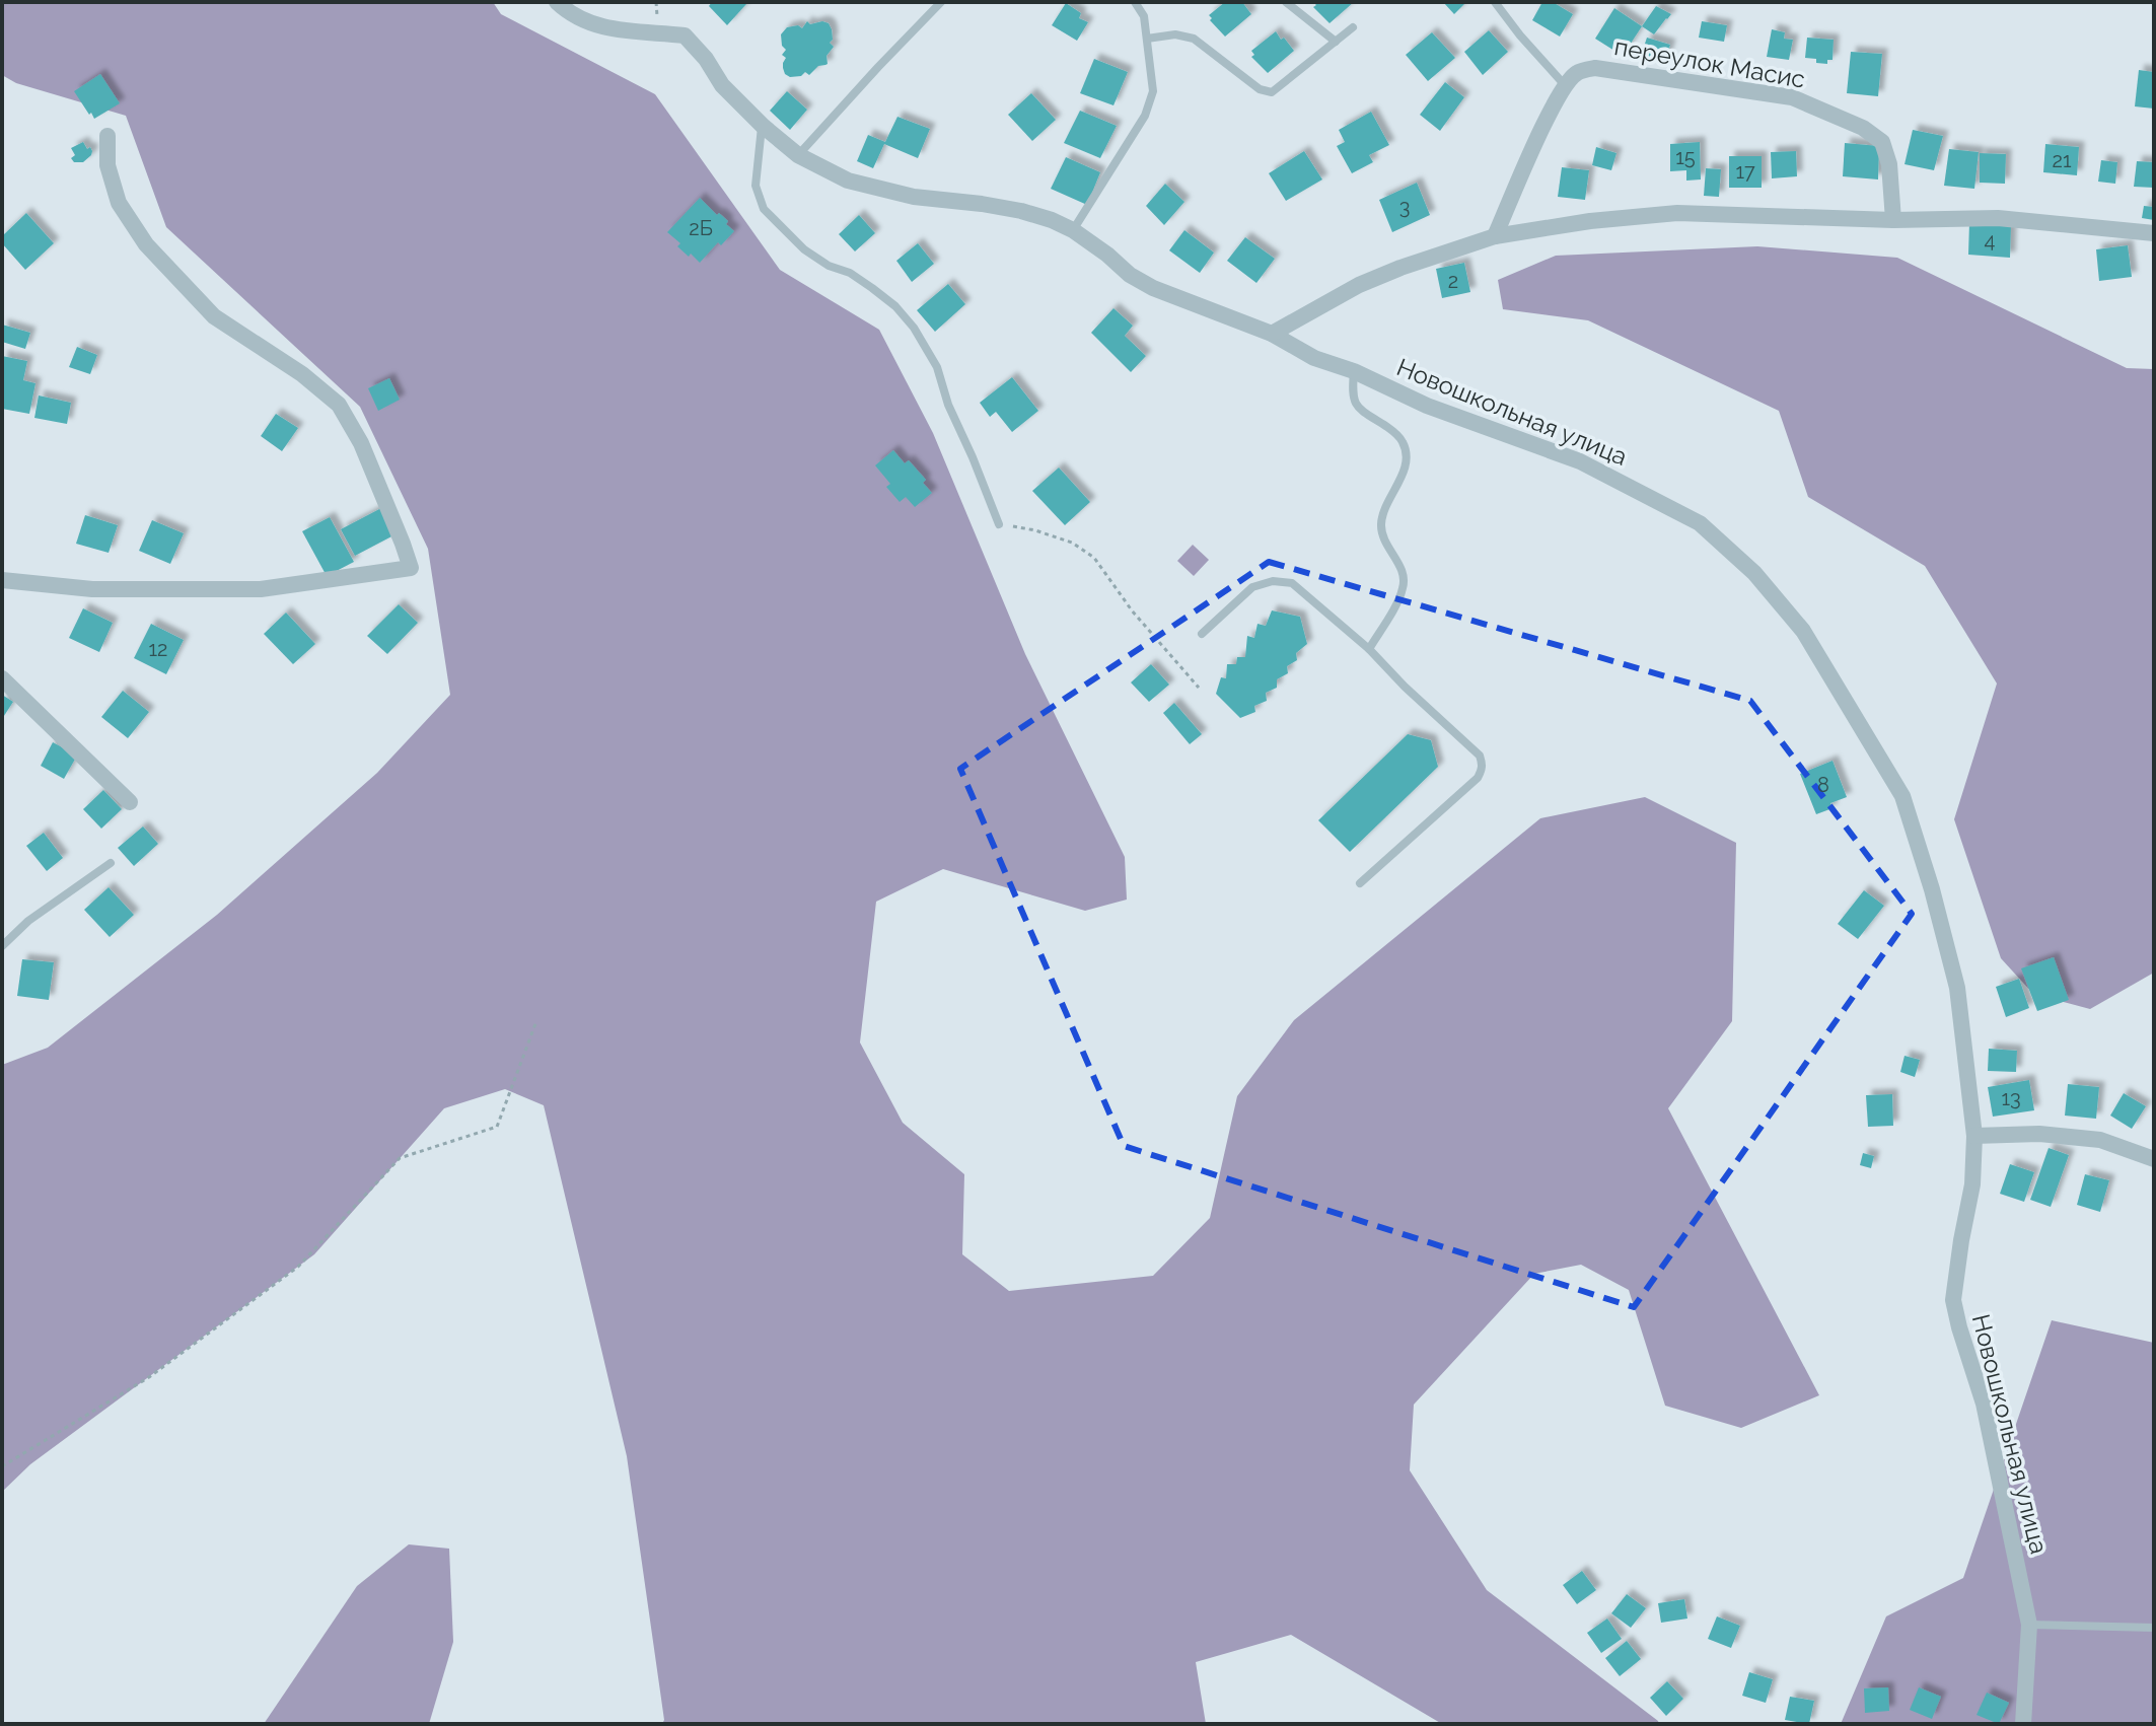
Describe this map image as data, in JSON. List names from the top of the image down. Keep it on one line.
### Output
{"streets":{"street":["переулок Масис","Новошкольная улица"]},"house_numbers":["15","21","17","3","2Б","4","2","12","8","13"]}
